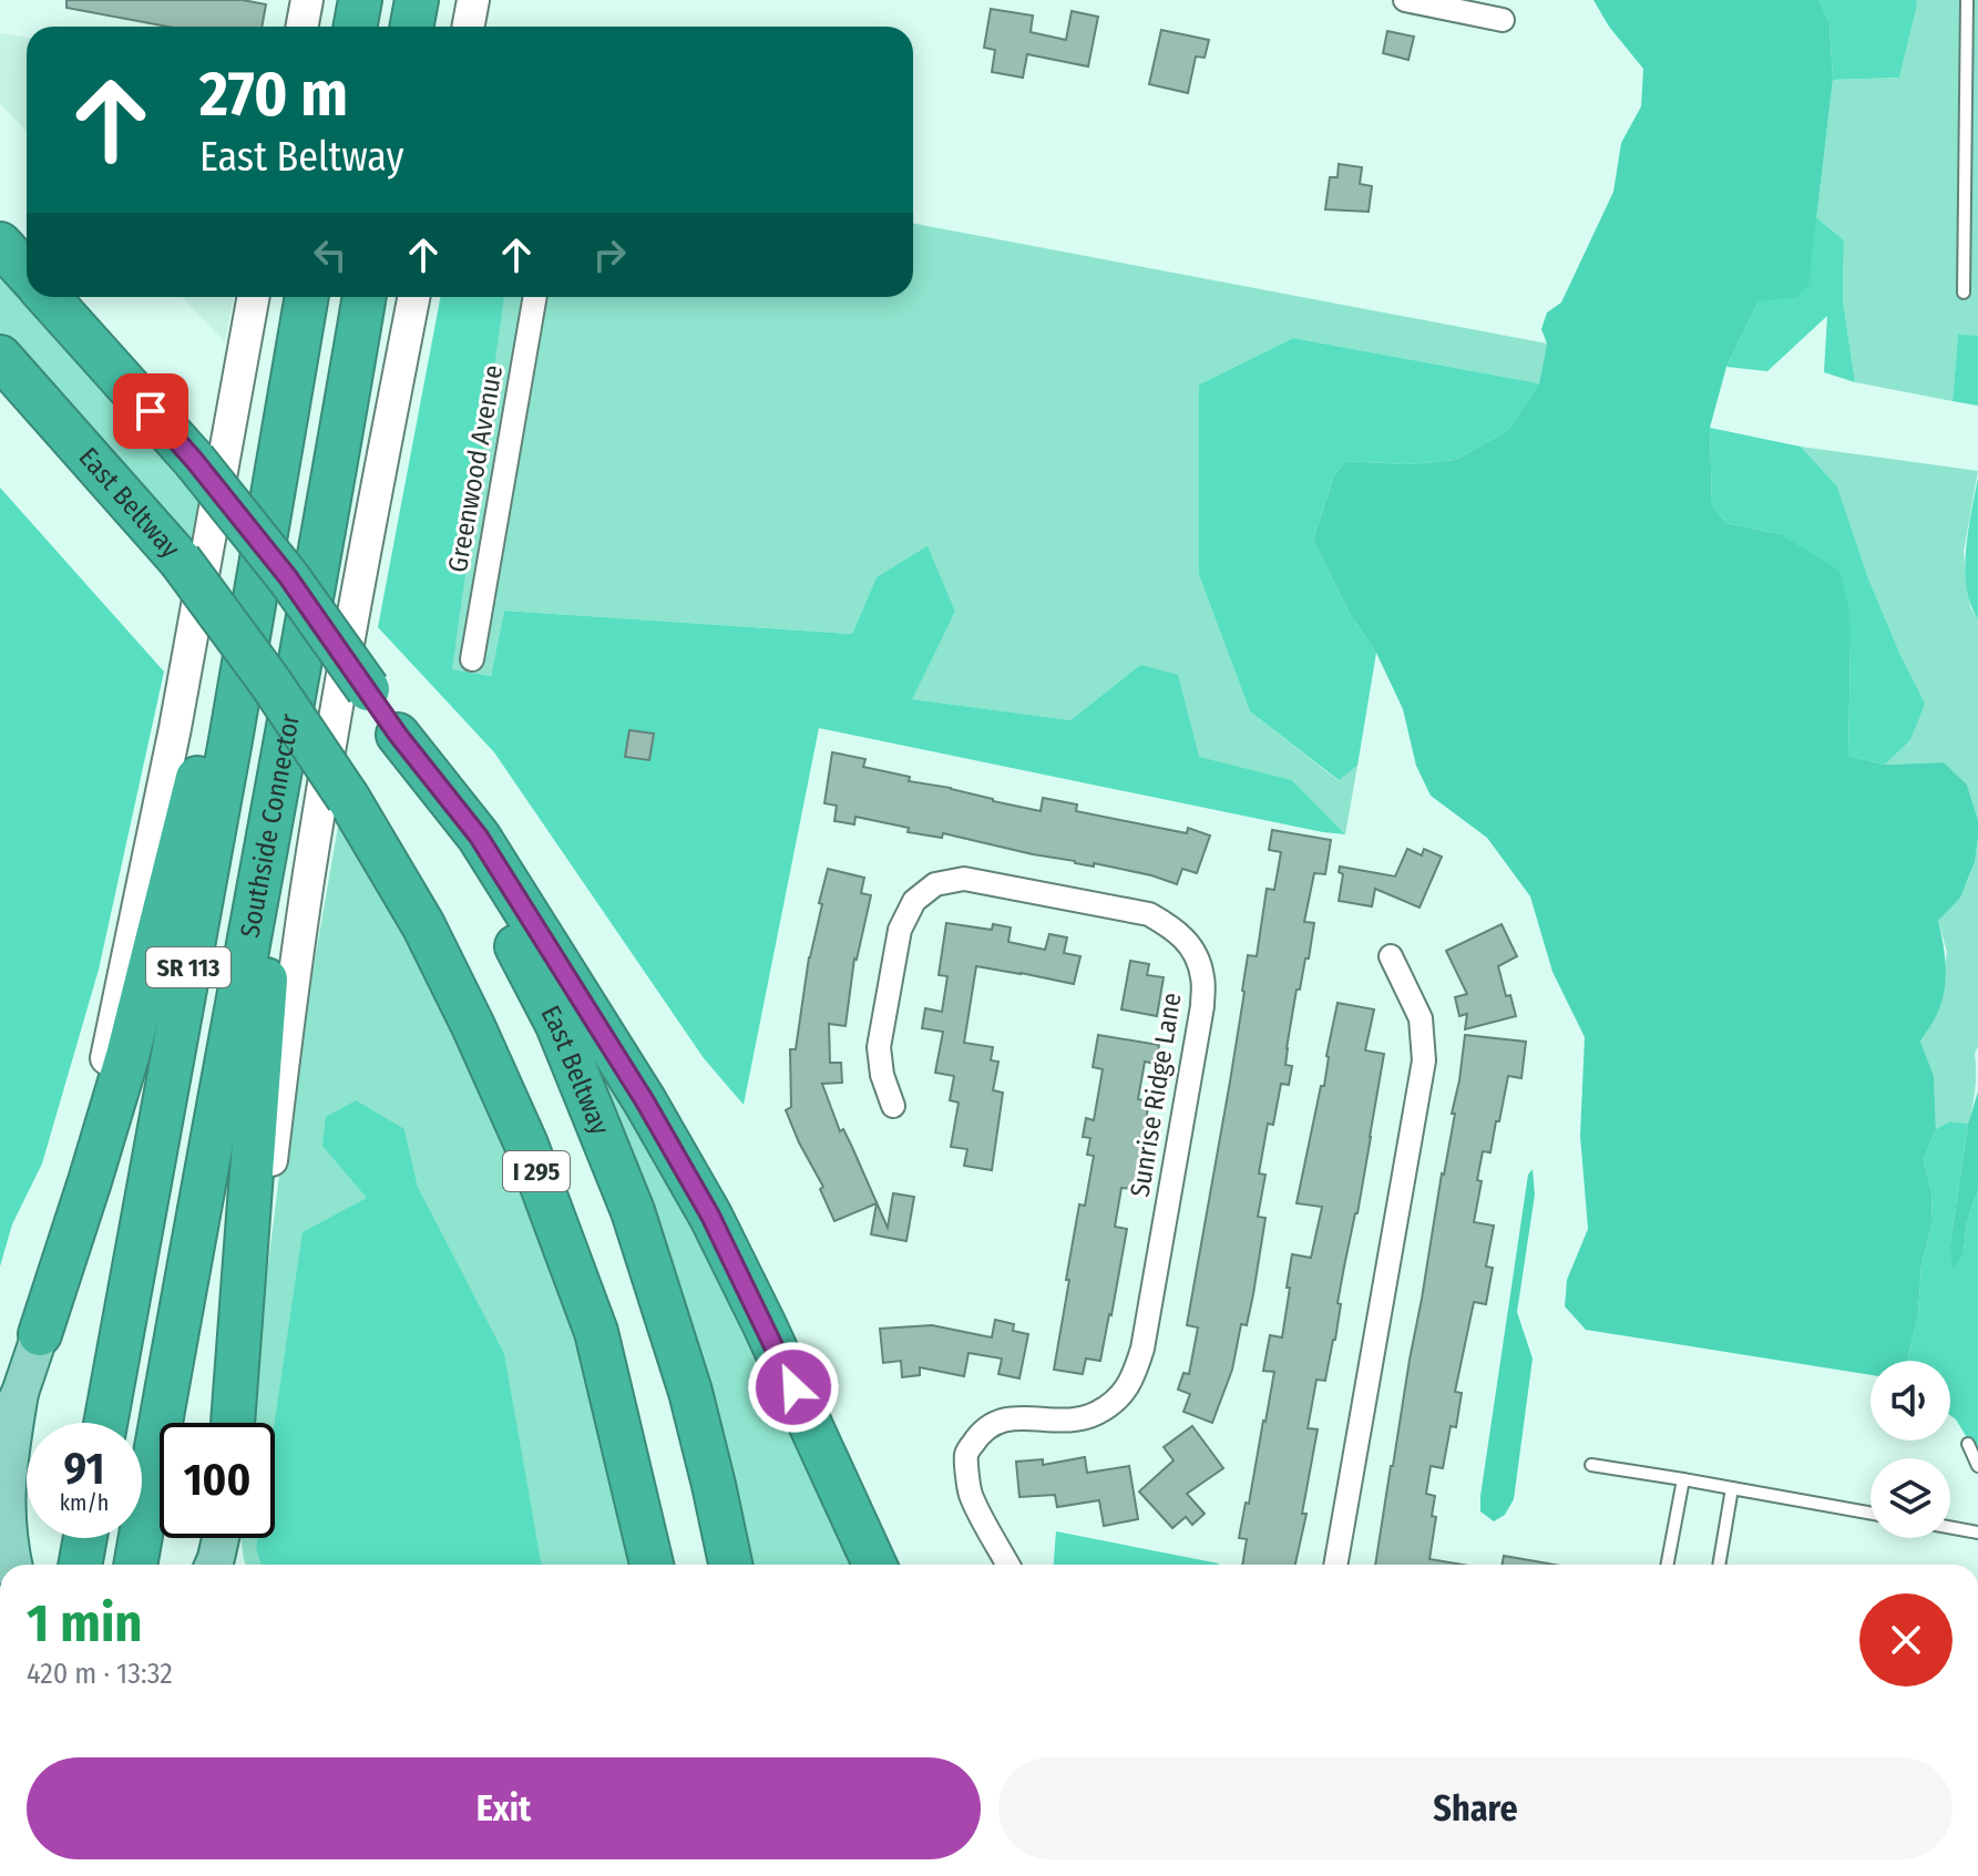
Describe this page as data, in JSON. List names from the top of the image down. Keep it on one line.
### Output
{"streets":{"highway":["East Beltway","Southside Connector","SR 113","I 295"],"street":["Greenwood Avenue","Sunrise Ridge Lane"]},"page":{"turn":["270 m","East Beltway"],"speed":"91 km/h","limit":"100","heading":["1 min","420 m · 13:32"],"buttons":["Exit","Share"]}}
